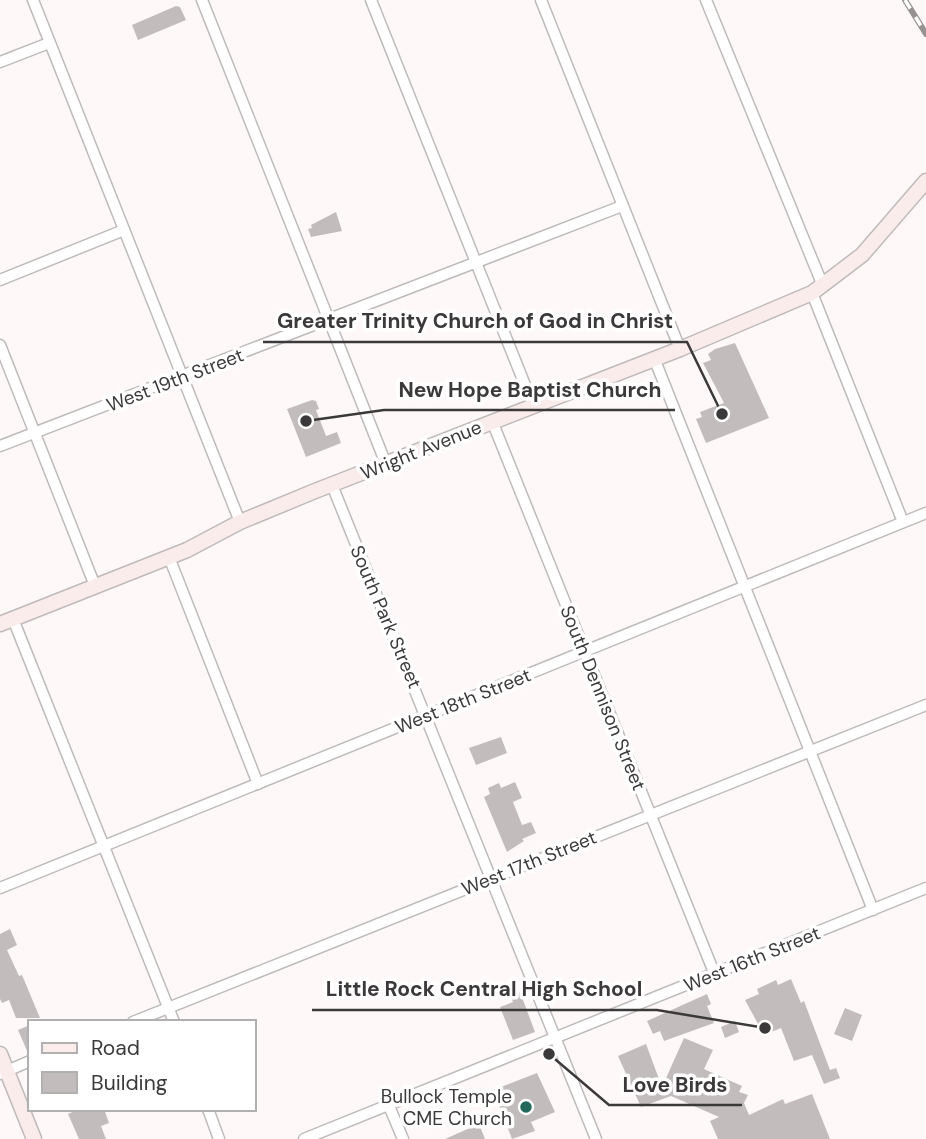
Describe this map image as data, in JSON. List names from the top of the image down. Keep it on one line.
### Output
{"streets":{"main road":["Wright Avenue"],"street":["West 19th Street","South Park Street","South Dennison Street","West 18th Street","West 17th Street","West 16th Street"]},"crossings":[["Wright Avenue","South Park Street"],["Wright Avenue","South Dennison Street"],["South Park Street","West 18th Street"],["South Park Street","West 17th Street"],["South Park Street","West 16th Street"],["South Dennison Street","West 18th Street"],["South Dennison Street","West 17th Street"],["South Dennison Street","West 16th Street"]],"places":["Greater Trinity Church of God in Christ","New Hope Baptist Church","Little Rock Central High School","Love Birds","Bullock Temple CME Church"],"legend":["Road","Building"]}
